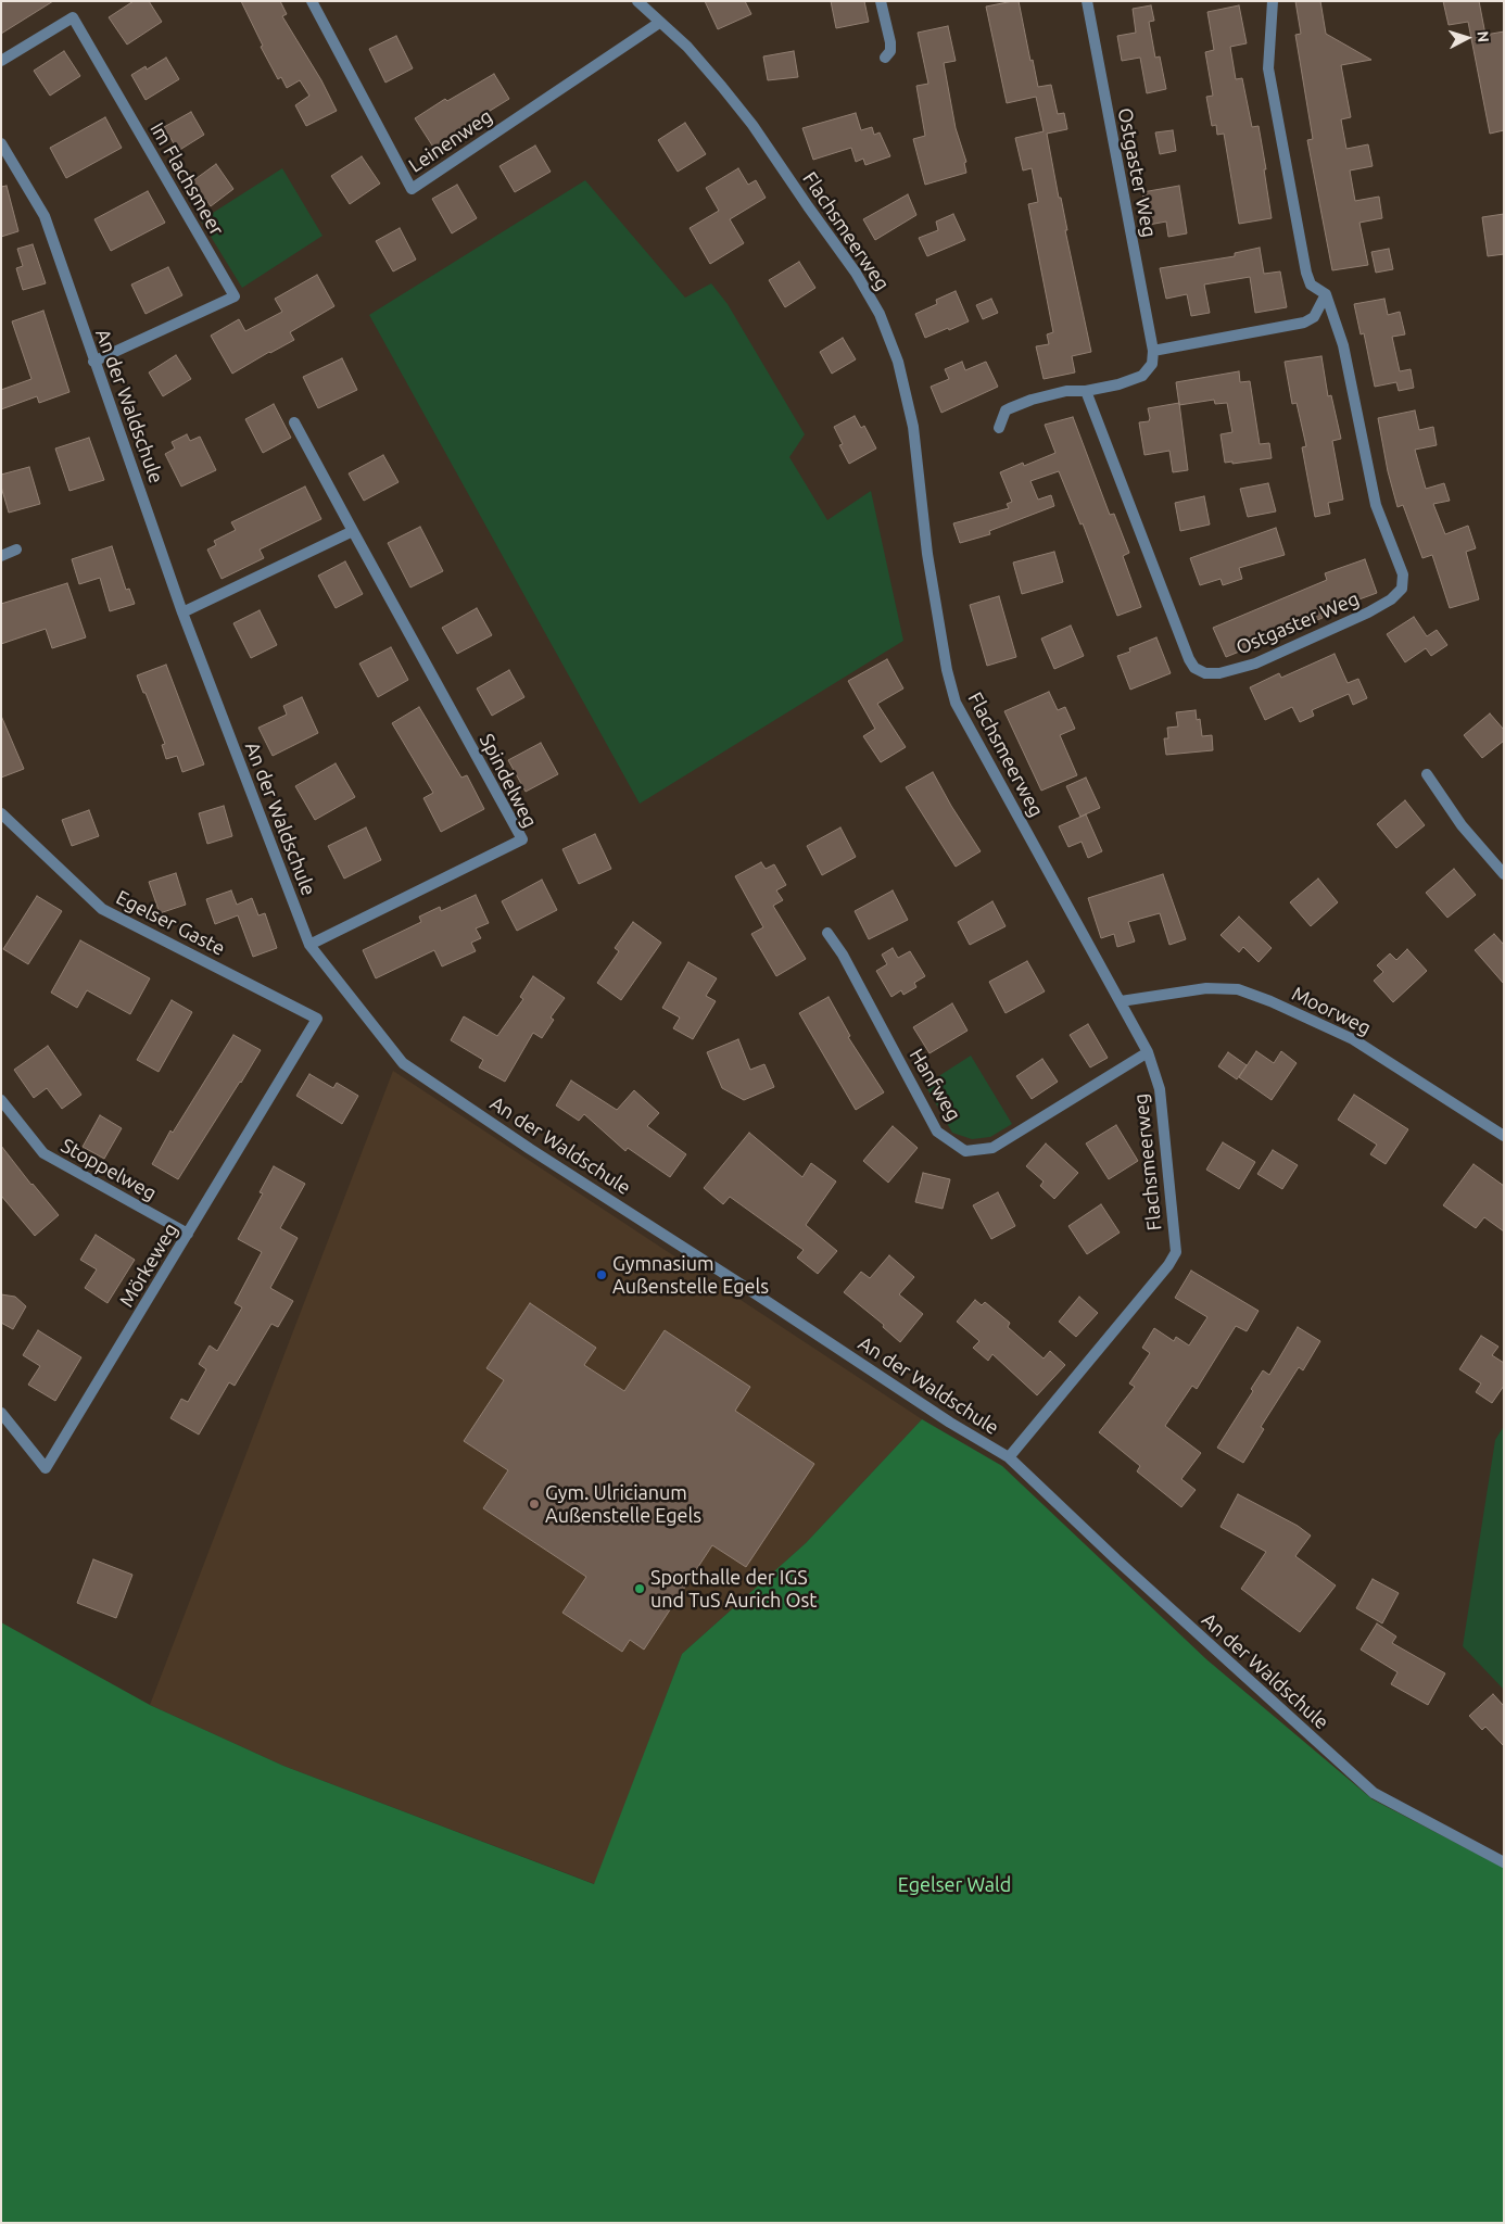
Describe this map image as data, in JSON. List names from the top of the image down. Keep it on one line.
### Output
{"streets":{"street":["Leinenweg","Ostgaster Weg","Im Flachsmeer","Flachsmeerweg","An der Waldschule","Spindelweg","Egelser Gaste","Moorweg","Hanfweg","Stoppelweg","Mörkeweg"]},"crossings":[["Leinenweg","Flachsmeerweg"],["Im Flachsmeer","An der Waldschule"],["Flachsmeerweg","An der Waldschule"],["Flachsmeerweg","Moorweg"],["Flachsmeerweg","Hanfweg"],["An der Waldschule","Spindelweg"],["Egelser Gaste","Mörkeweg"],["Stoppelweg","Mörkeweg"]],"parks":["Egelser Wald"],"places":["Gymnasium Außenstelle Egels","Gym. Ulricianum Außenstelle Egels","Sporthalle der IGS und TuS Aurich Ost"],"north":"right"}
